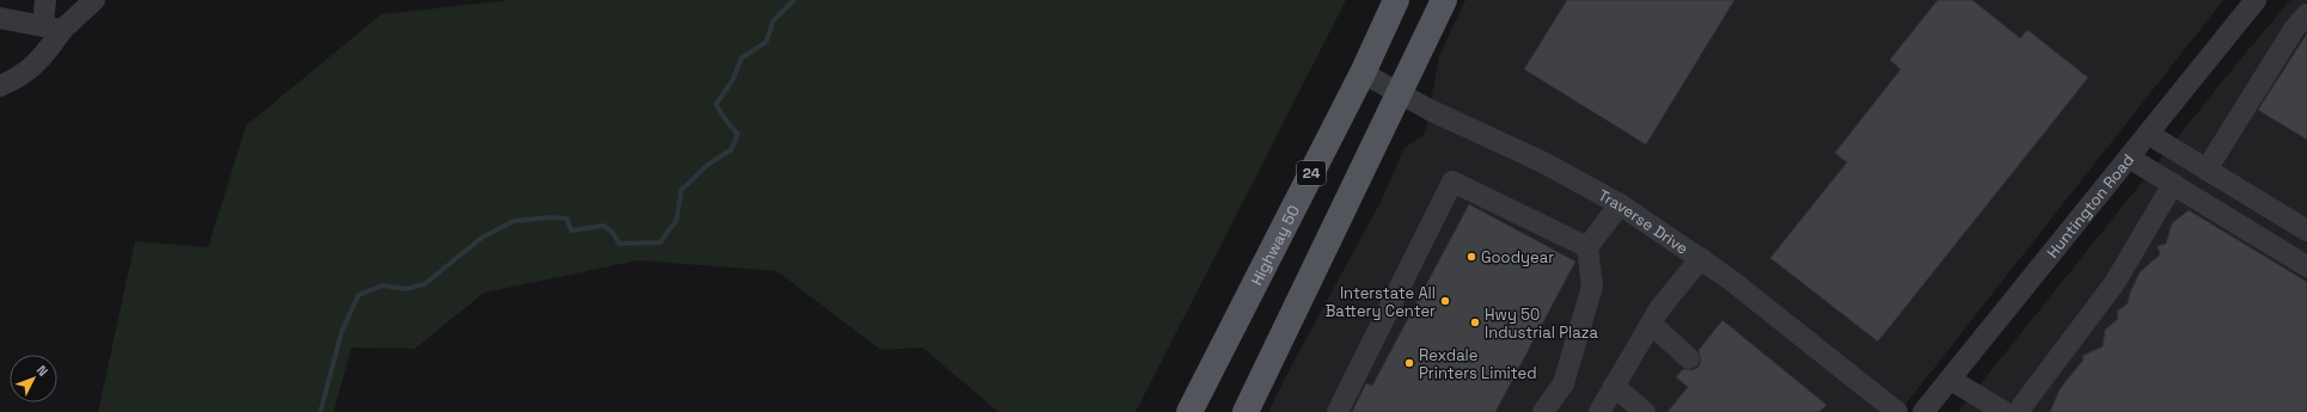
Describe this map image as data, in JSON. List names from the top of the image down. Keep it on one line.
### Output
{"streets":{"main road":["24","Highway 50"],"street":["Huntington Road","Traverse Drive"]},"crossings":[["Traverse Drive","Highway 50"]],"places":["Goodyear","Interstate All Battery Center","Hwy 50 Industrial Plaza","Rexdale Printers Limited"],"north":"top right"}
